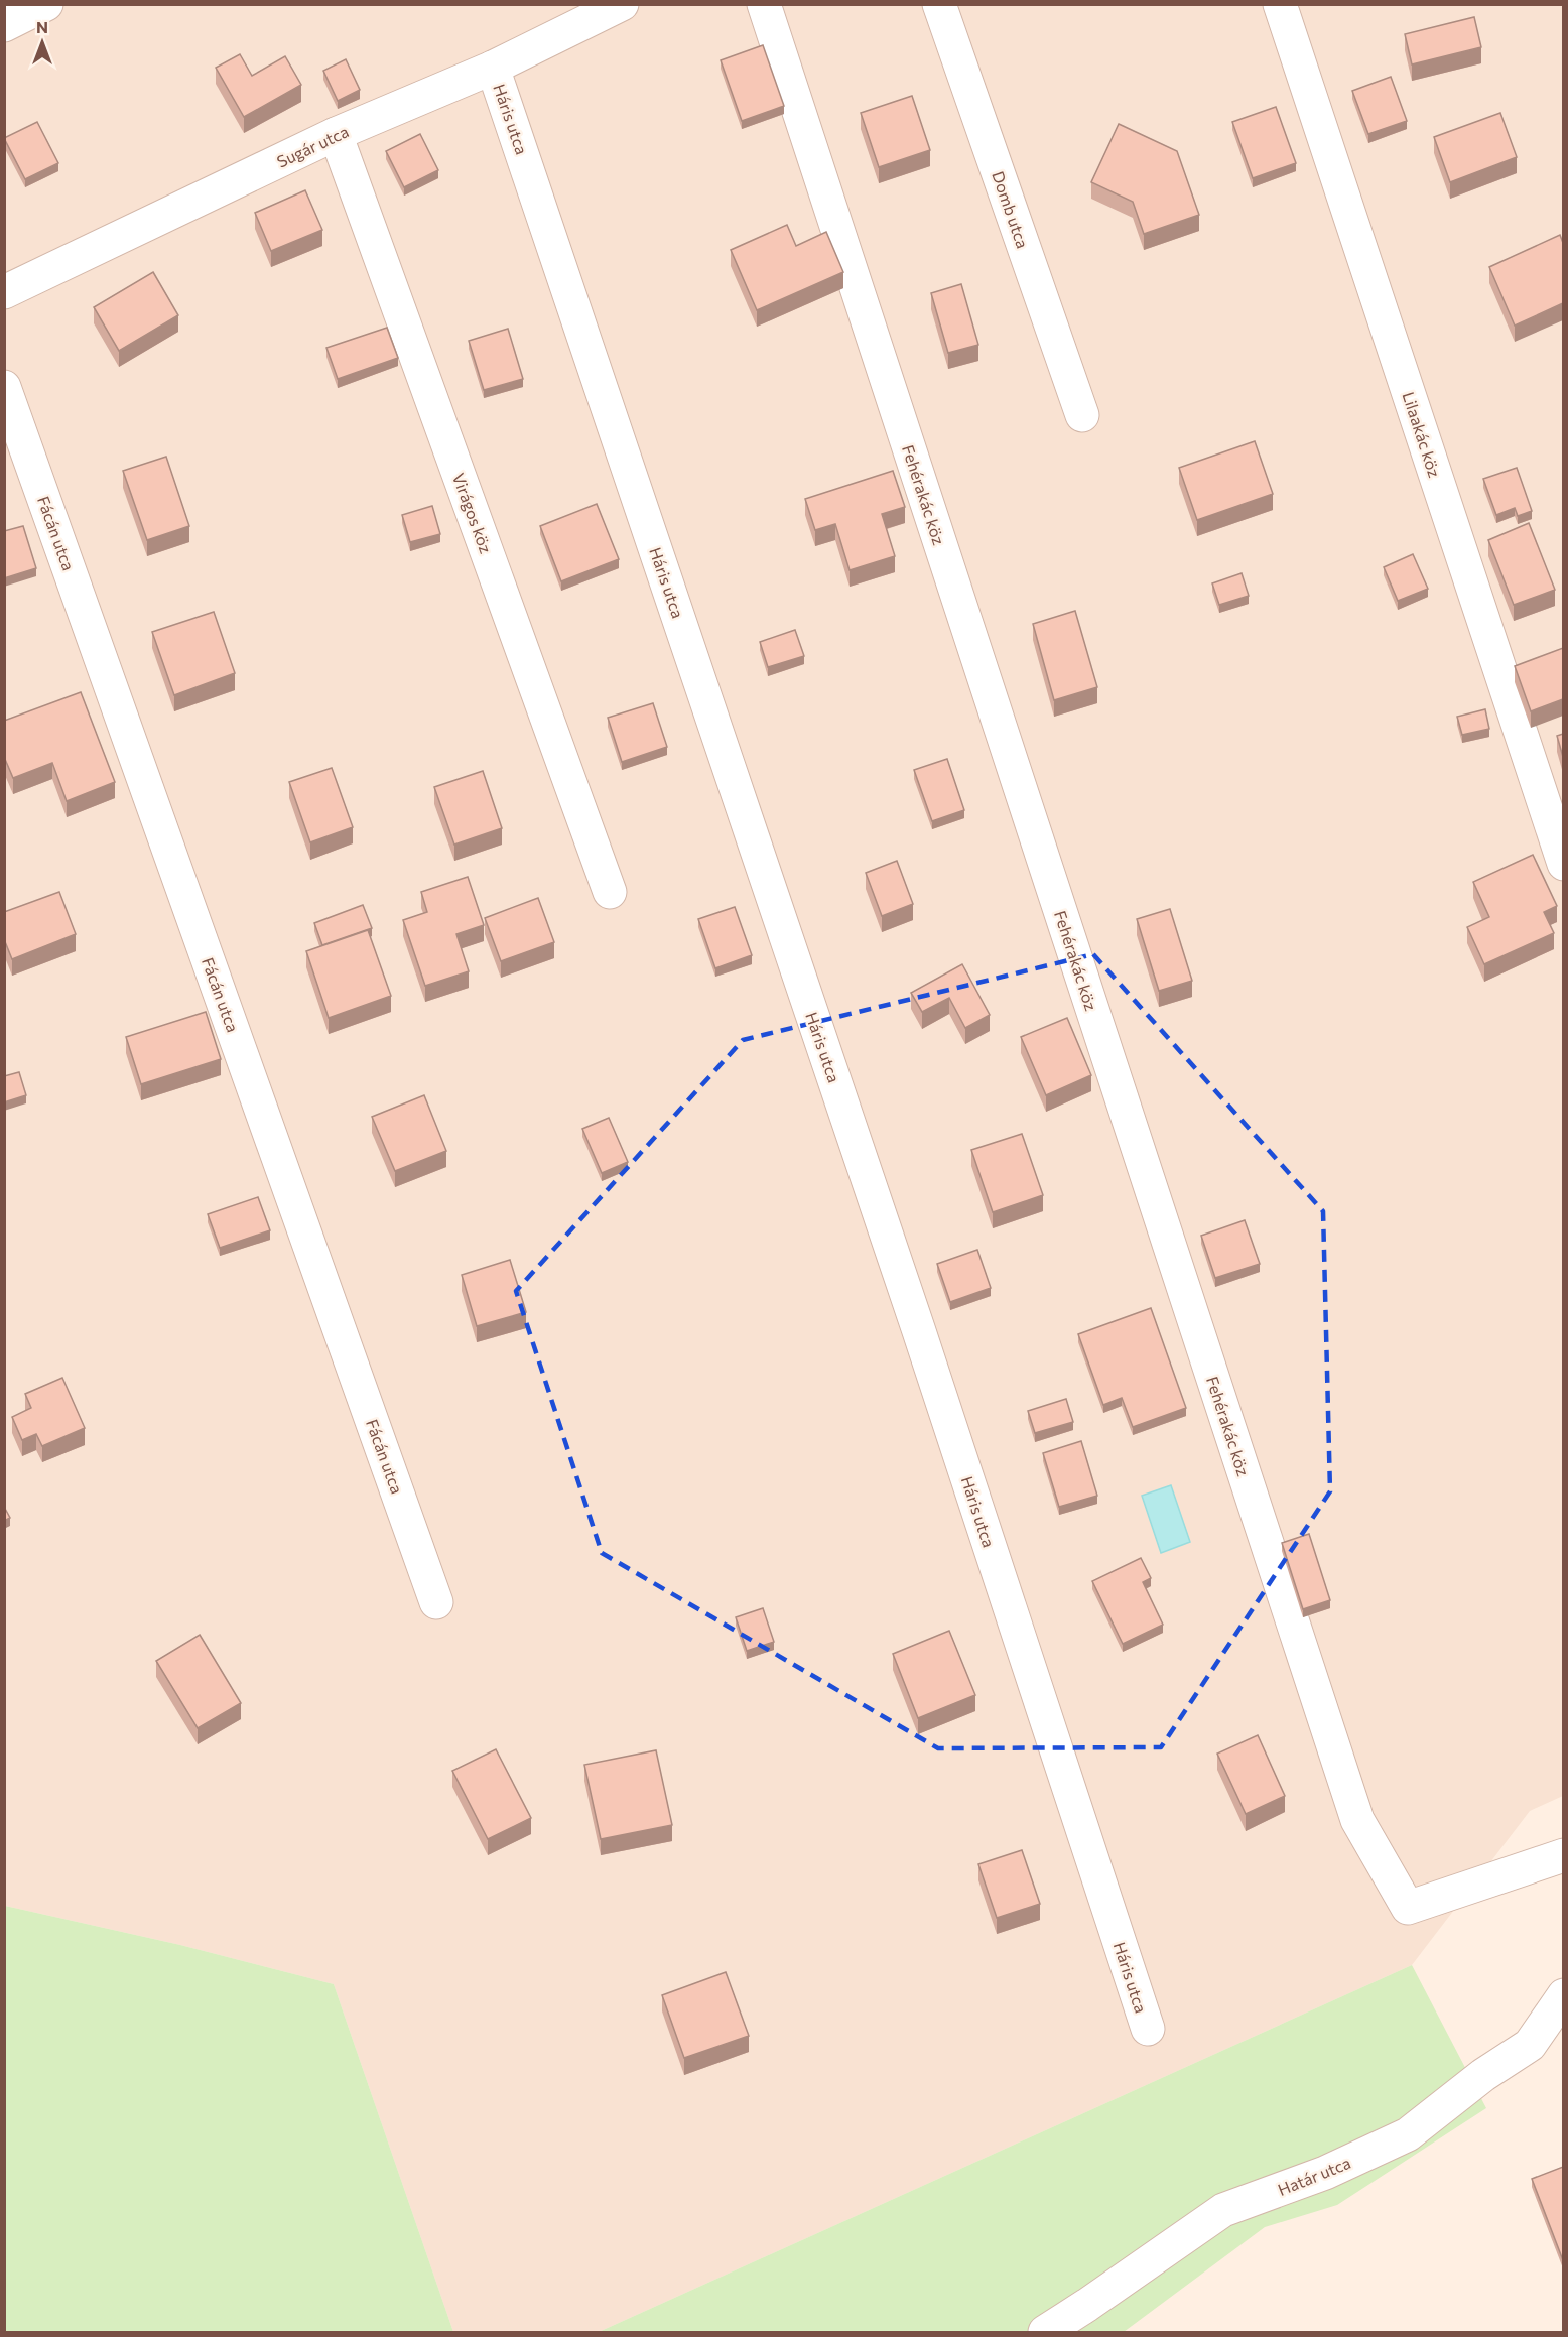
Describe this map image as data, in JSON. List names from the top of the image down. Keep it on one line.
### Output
{"streets":{"street":["Háris utca","Sugár utca","Domb utca","Lilaakác köz","Fehérakác köz","Virágos köz","Fácán utca","Határ utca"]},"crossings":[["Háris utca","Sugár utca"],["Sugár utca","Virágos köz"]],"north":"top"}
